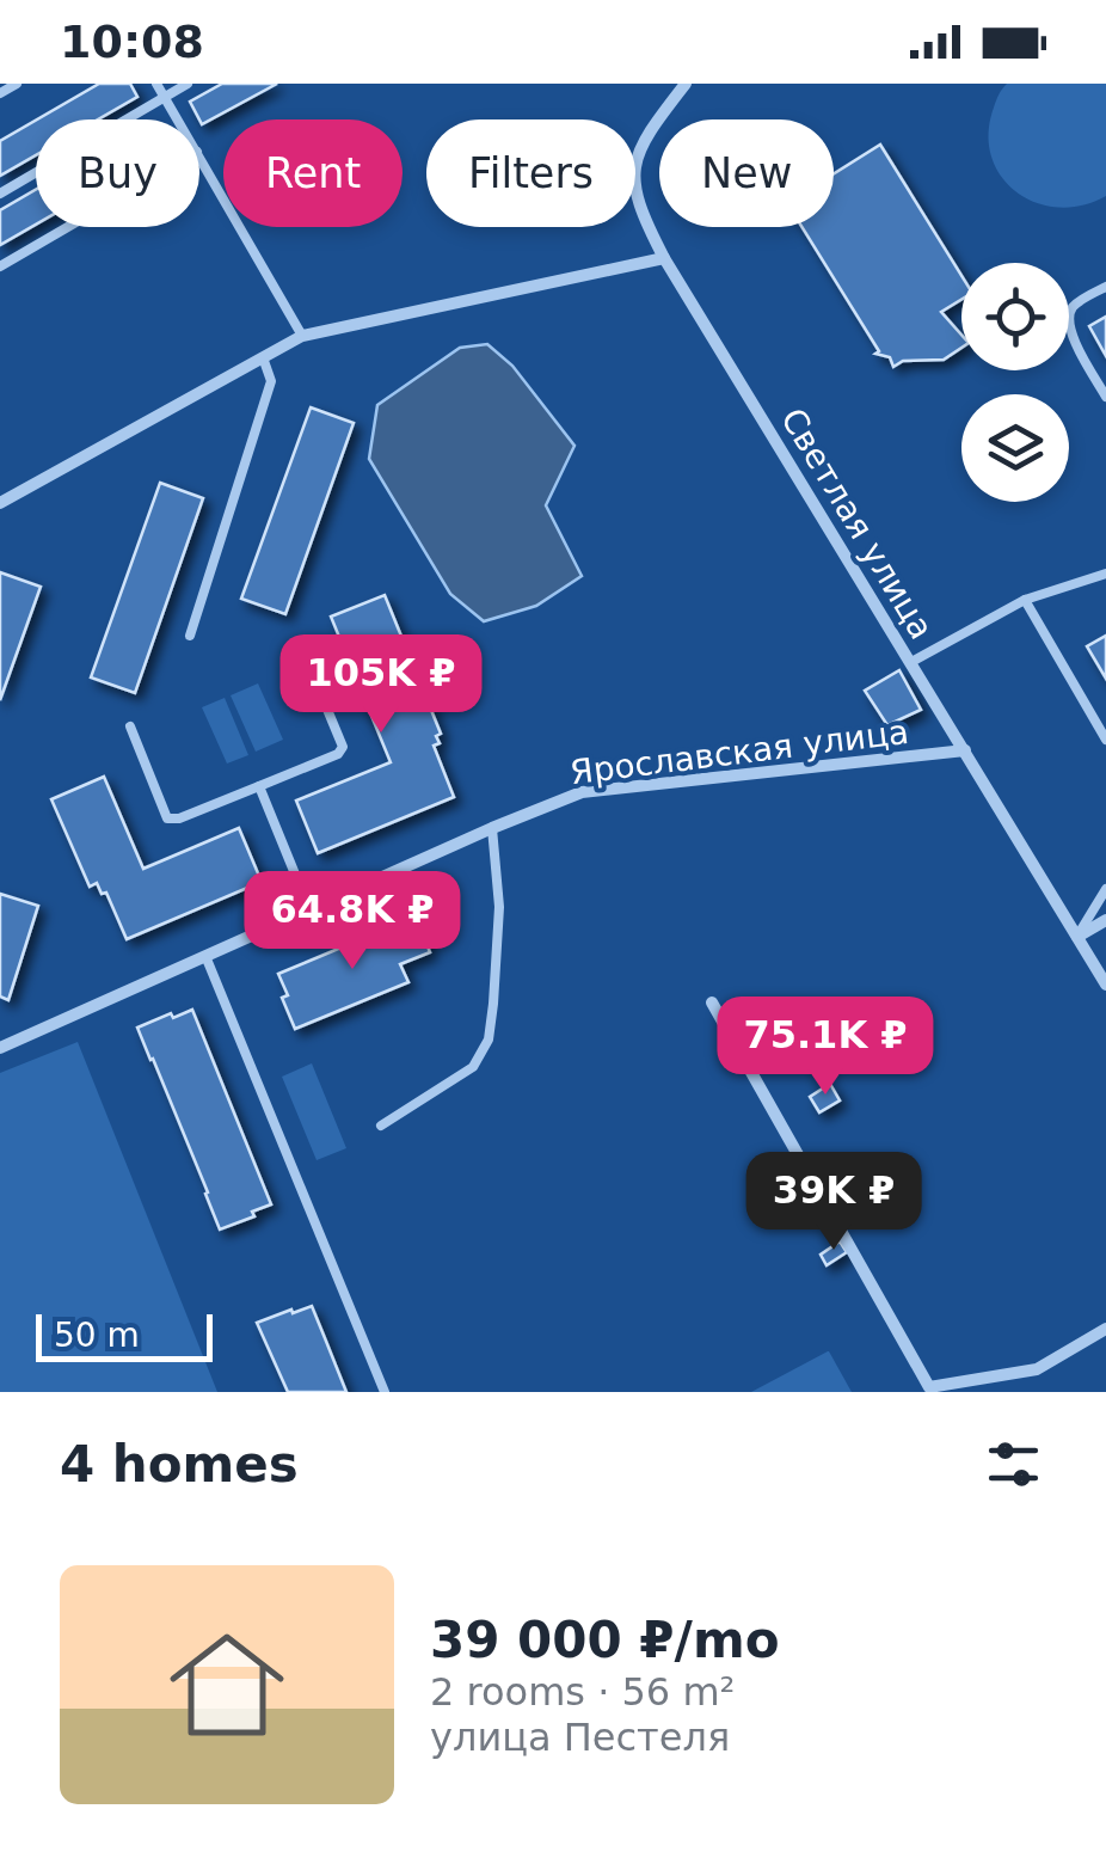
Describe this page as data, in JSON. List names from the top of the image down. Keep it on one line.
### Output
{"streets":{"street":["Светлая улица","Ярославская улица"]},"crossings":[["Светлая улица","Ярославская улица"]],"scale_bar":"50 m","page":{"status":"10:08","chip":["Buy","Rent","Filters","New"],"price":["105K ₽","64.8K ₽","75.1K ₽","39K ₽"],"scale":"50 m","heading":"4 homes","list":[{"name":"39 000 ₽/mo","note":"2 rooms · 56 m² · улица Пестеля"}]}}
